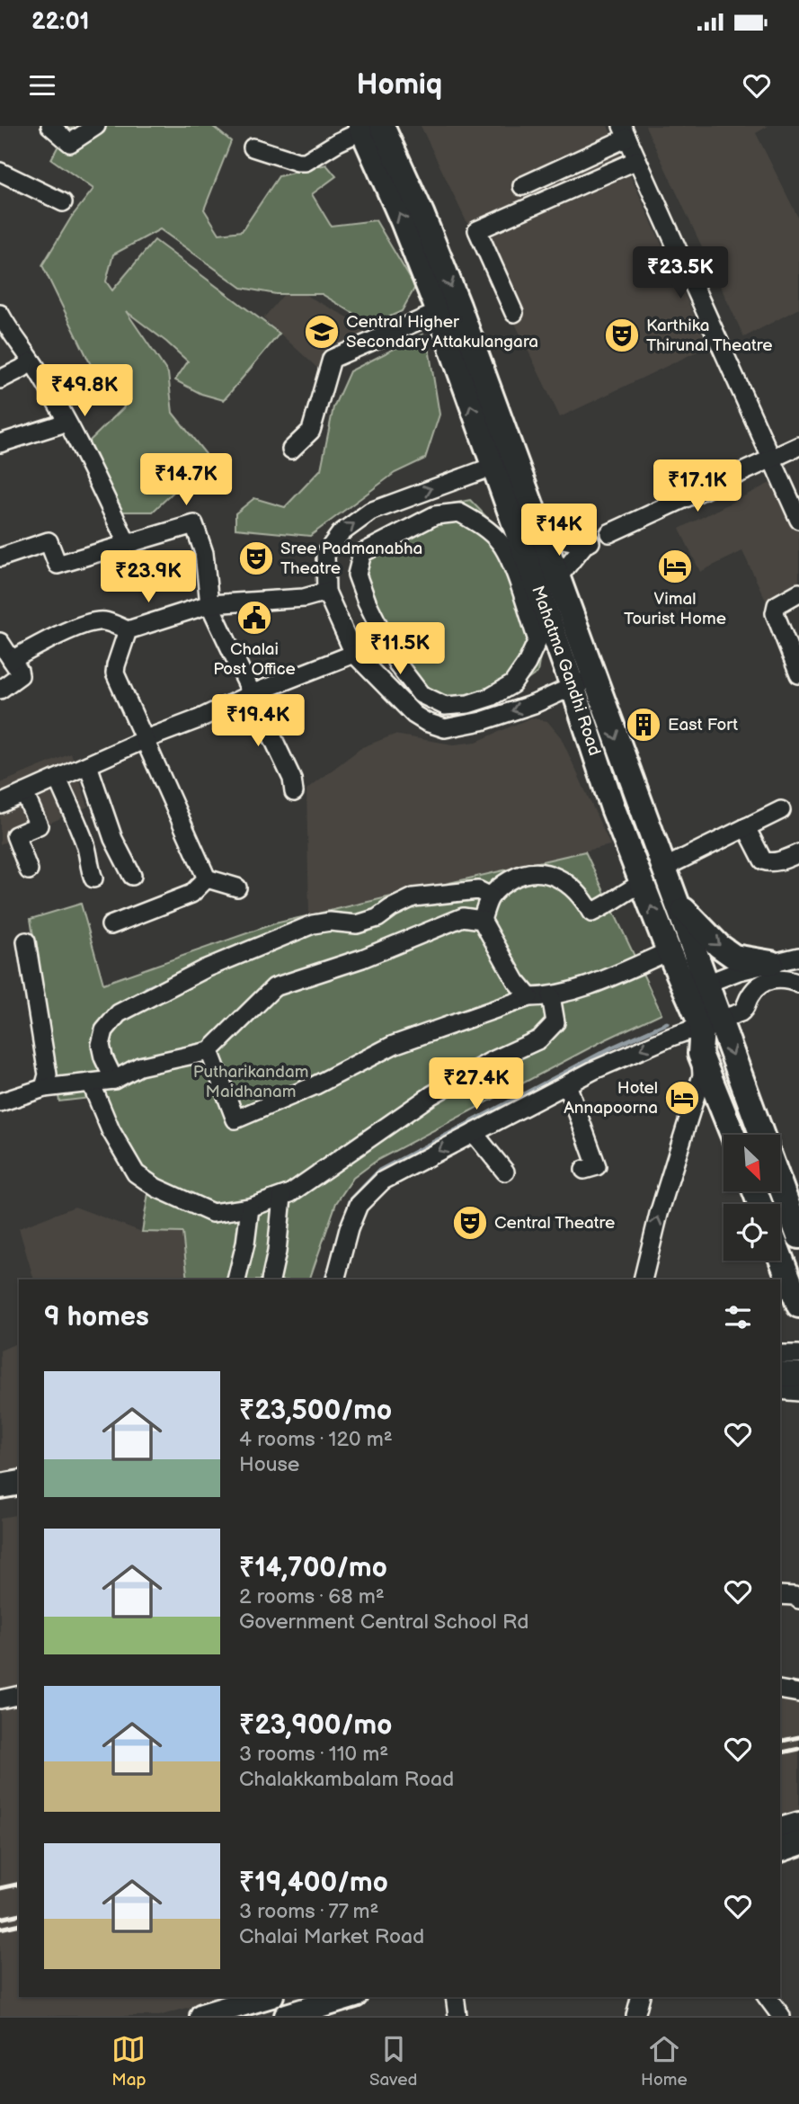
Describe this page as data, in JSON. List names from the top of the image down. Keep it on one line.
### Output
{"streets":{"main road":["Mahatma Gandhi Road"]},"parks":["Putharikandam Maidhanam"],"places":{"school or university":["Central Higher Secondary Attakulangara"],"theatre":["Karthika Thirunal Theatre","Sree Padmanabha Theatre","Central Theatre"],"hotel":["Vimal Tourist Home","Hotel Annapoorna"],"public building":["Chalai Post Office"],"building":["East Fort"]},"north":"bottom right","page":{"status":"22:01","header":"Homiq","price":["₹23.5K","₹49.8K","₹14.7K","₹17.1K","₹14K","₹23.9K","₹11.5K","₹19.4K","₹27.4K"],"heading":"9 homes","list":[{"name":"₹23,500/mo","note":"4 rooms · 120 m² · House"},{"name":"₹14,700/mo","note":"2 rooms · 68 m² · Government Central School Rd"},{"name":"₹23,900/mo","note":"3 rooms · 110 m² · Chalakkambalam Road"},{"name":"₹19,400/mo","note":"3 rooms · 77 m² · Chalai Market Road"}],"tabs":["Map","Saved","Home"]}}
